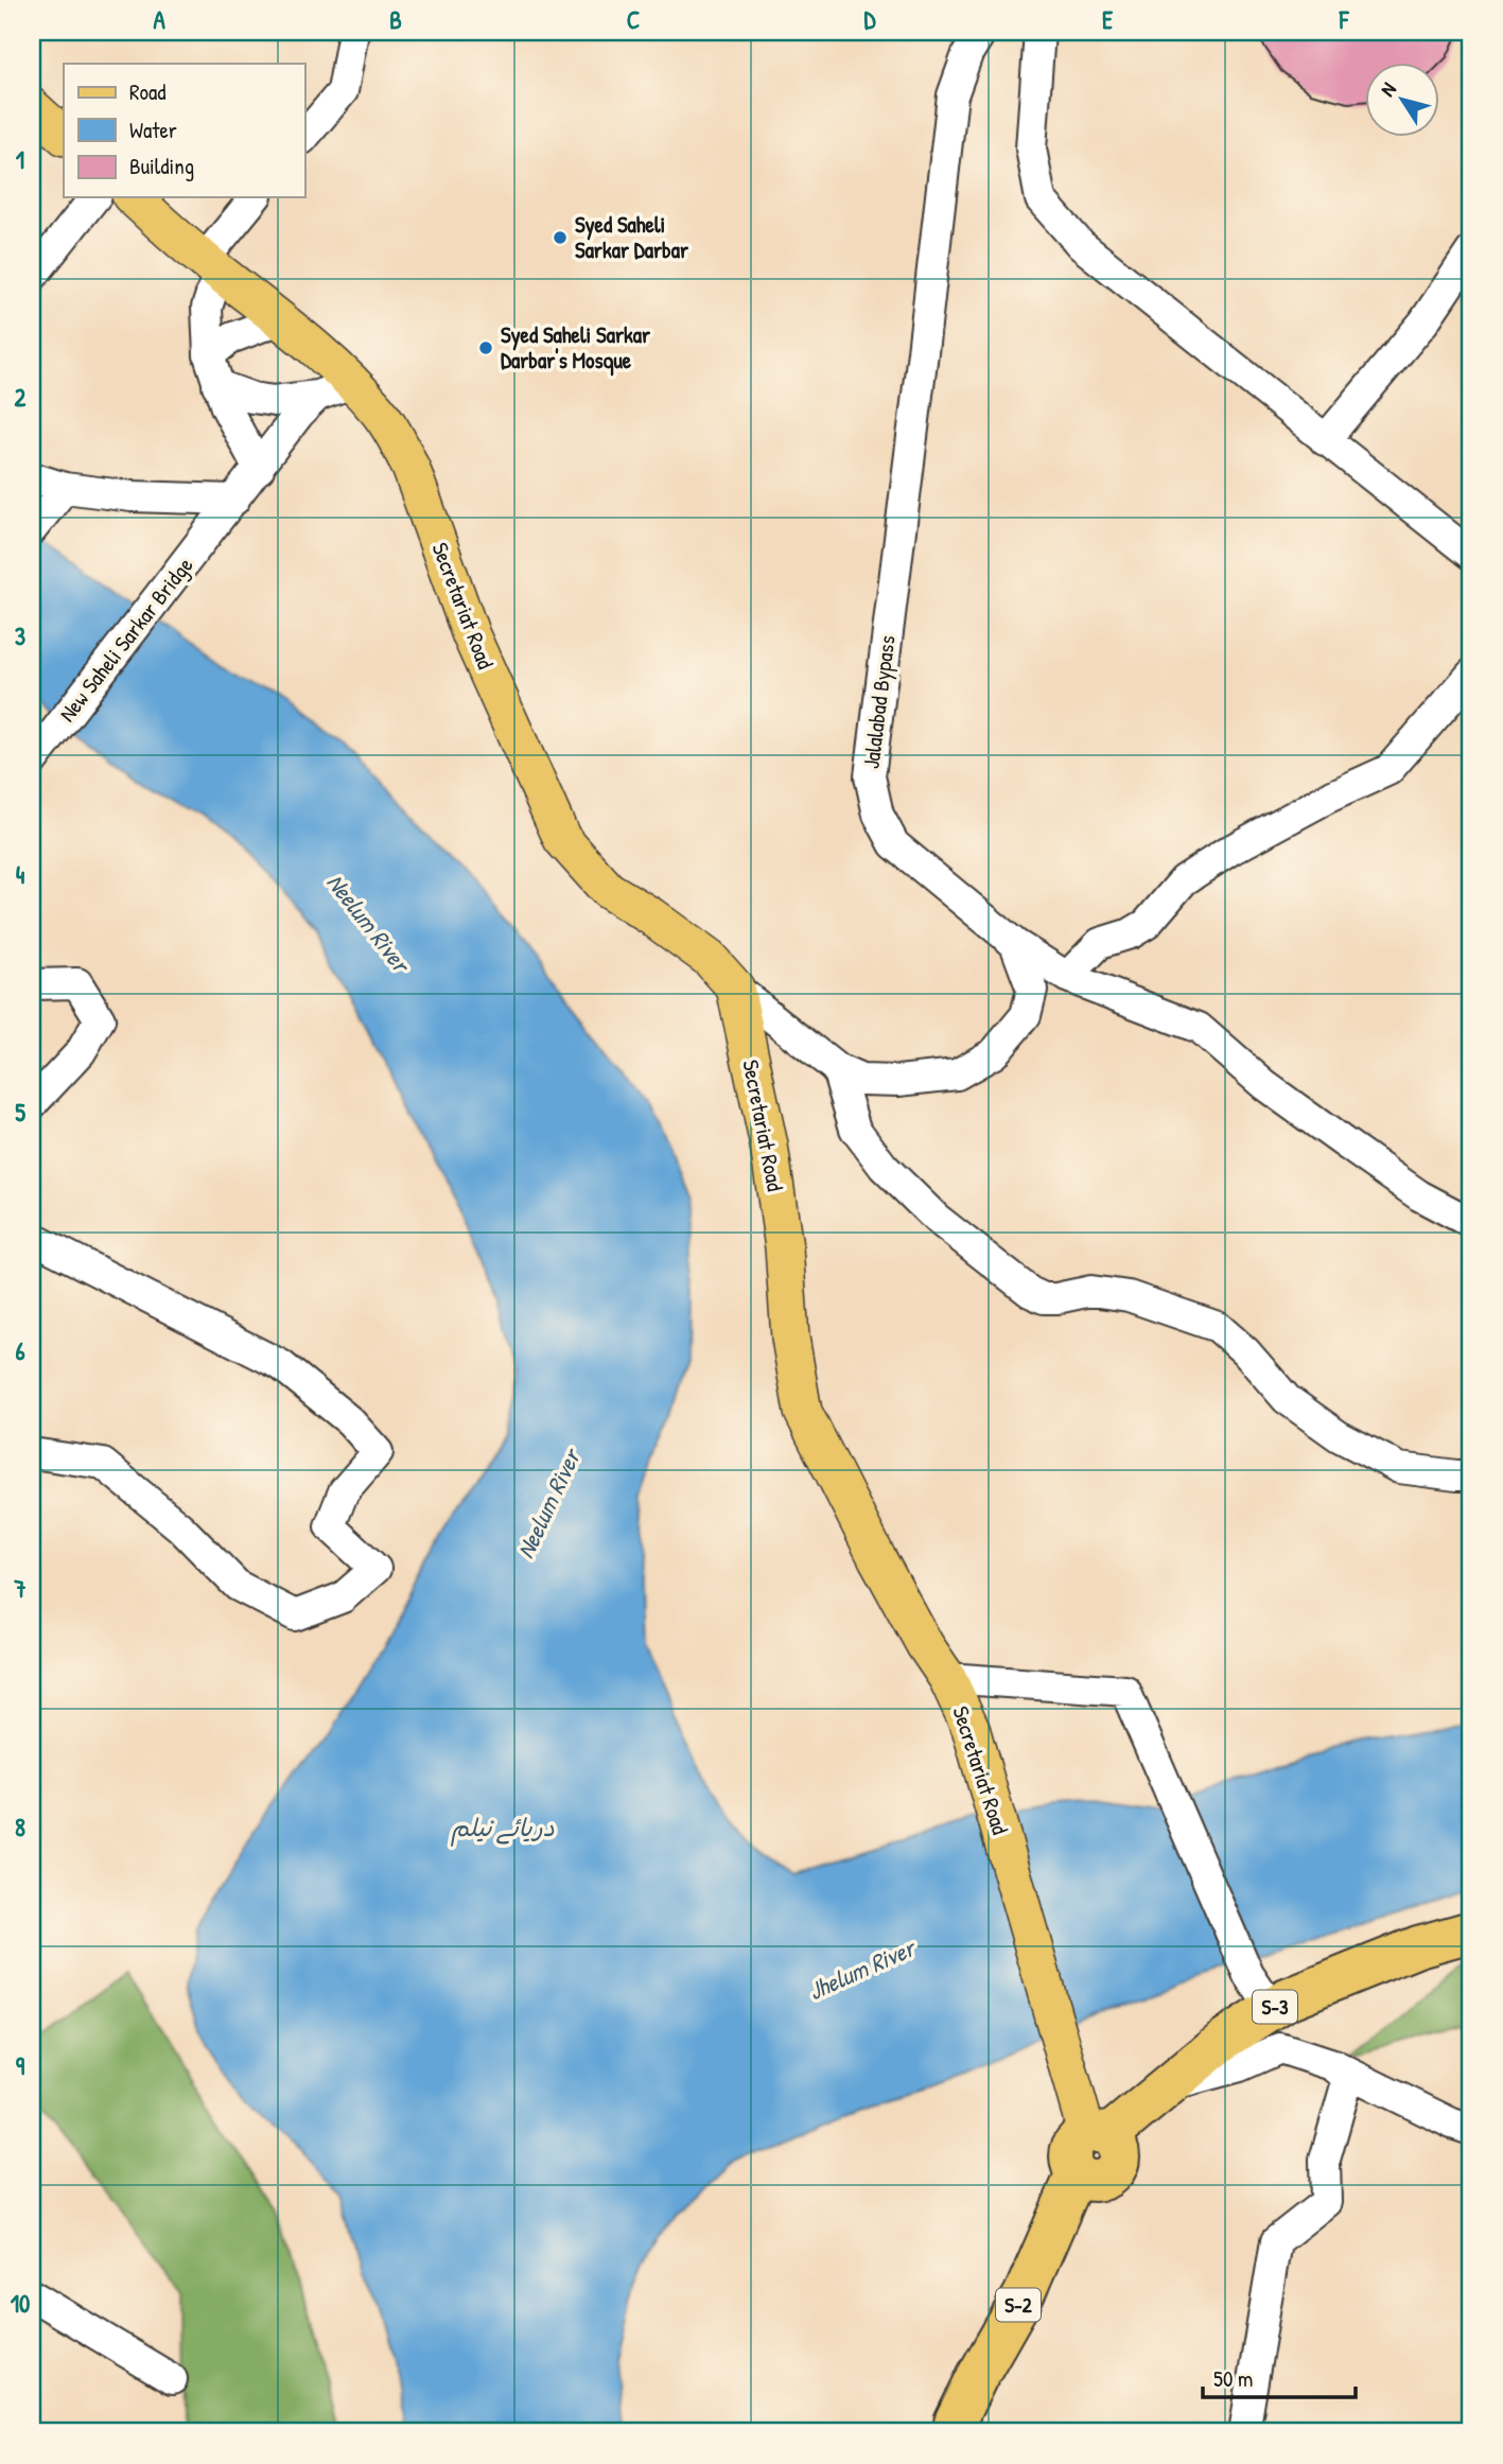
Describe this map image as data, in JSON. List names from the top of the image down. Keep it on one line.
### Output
{"streets":{"highway":["S-3","S-2"],"main road":["Secretariat Road"],"street":["New Saheli Sarkar Bridge","Jalalabad Bypass"]},"crossings":[["Secretariat Road","Jalalabad Bypass"],["Secretariat Road","S-3"],["Secretariat Road","S-2"],["S-3","S-2"]],"water":["Neelum River","دریائے نیلم","Jhelum River"],"places":["Syed Saheli Sarkar Darbar","Syed Saheli Sarkar Darbar's Mosque"],"legend":["Road","Water","Building"],"scale_bar":"50 m","north":"top left","grid":{"columns":["A","B","C","D","E","F"],"rows":["1","2","3","4","5","6","7","8","9","10"]}}
